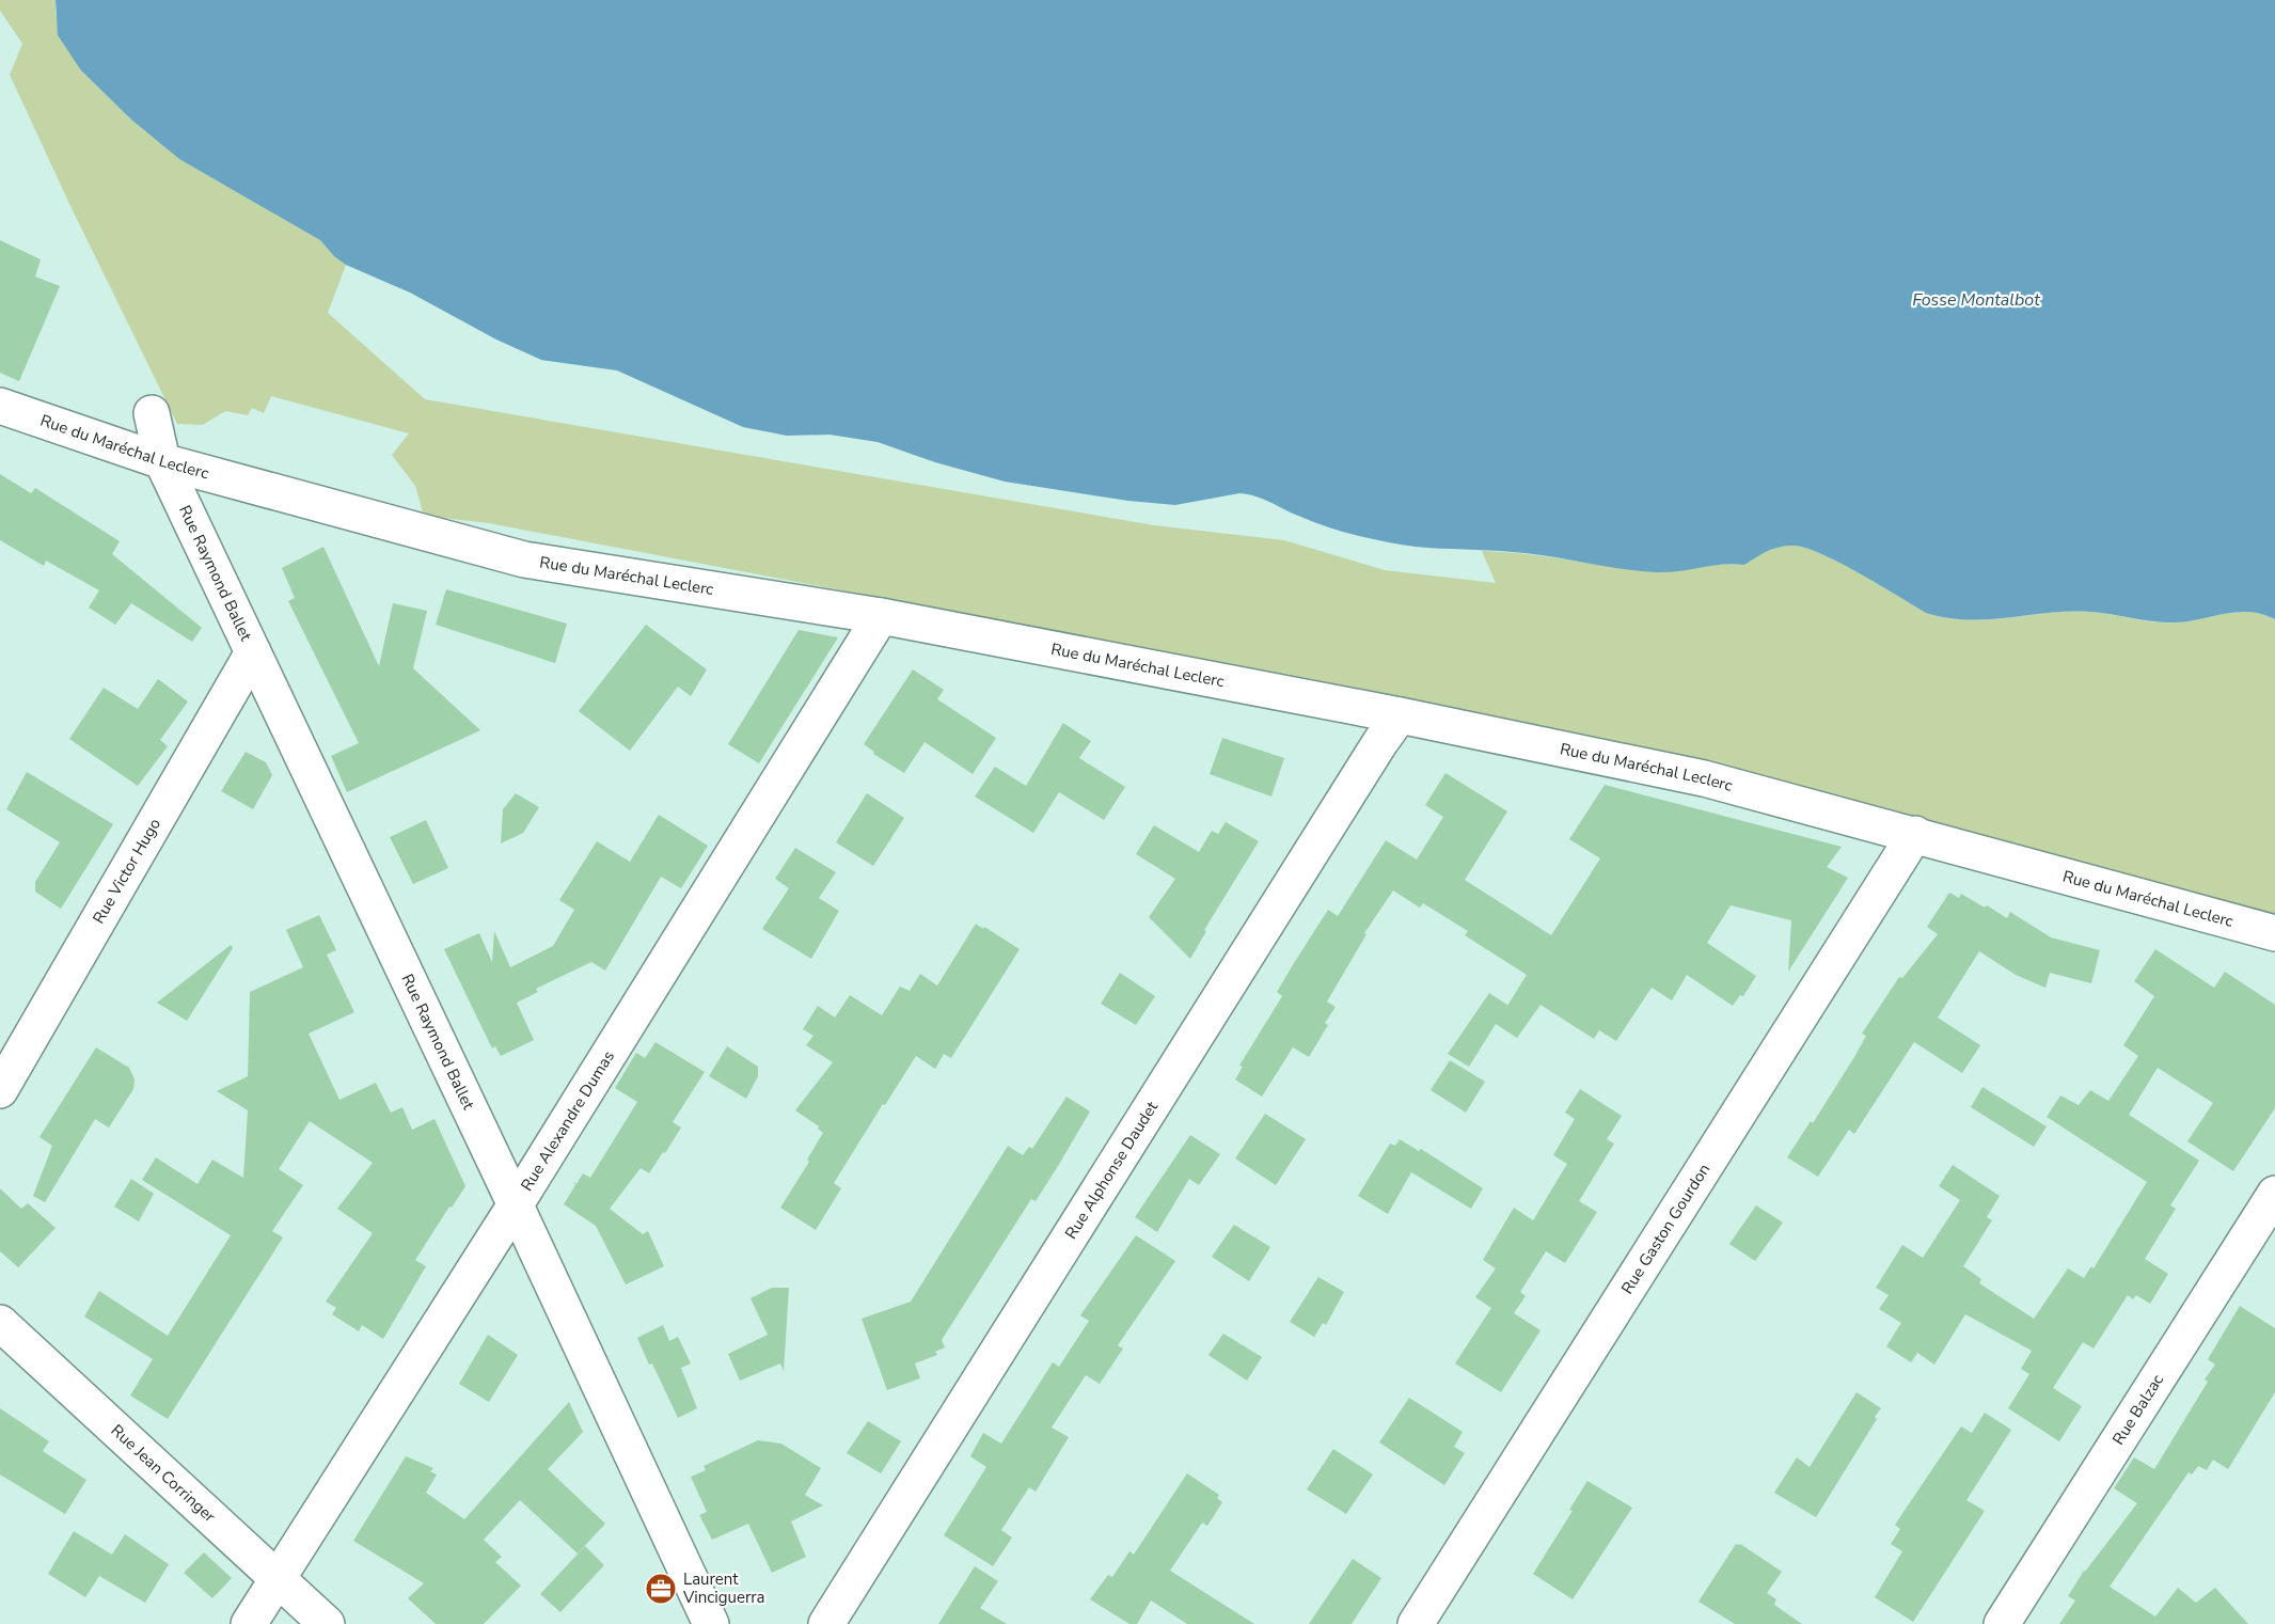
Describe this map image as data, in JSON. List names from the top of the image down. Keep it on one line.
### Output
{"streets":{"street":["Rue du Maréchal Leclerc","Rue Raymond Ballet","Rue Victor Hugo","Rue Alexandre Dumas","Rue Alphonse Daudet","Rue Gaston Gourdon","Rue Balzac","Rue Jean Corringer"]},"crossings":[["Rue du Maréchal Leclerc","Rue Raymond Ballet"],["Rue du Maréchal Leclerc","Rue Alexandre Dumas"],["Rue du Maréchal Leclerc","Rue Alphonse Daudet"],["Rue du Maréchal Leclerc","Rue Gaston Gourdon"],["Rue Raymond Ballet","Rue Victor Hugo"],["Rue Raymond Ballet","Rue Alexandre Dumas"],["Rue Alexandre Dumas","Rue Jean Corringer"]],"water":["Fosse Montalbot"],"places":{"office":["Laurent Vinciguerra"]}}
